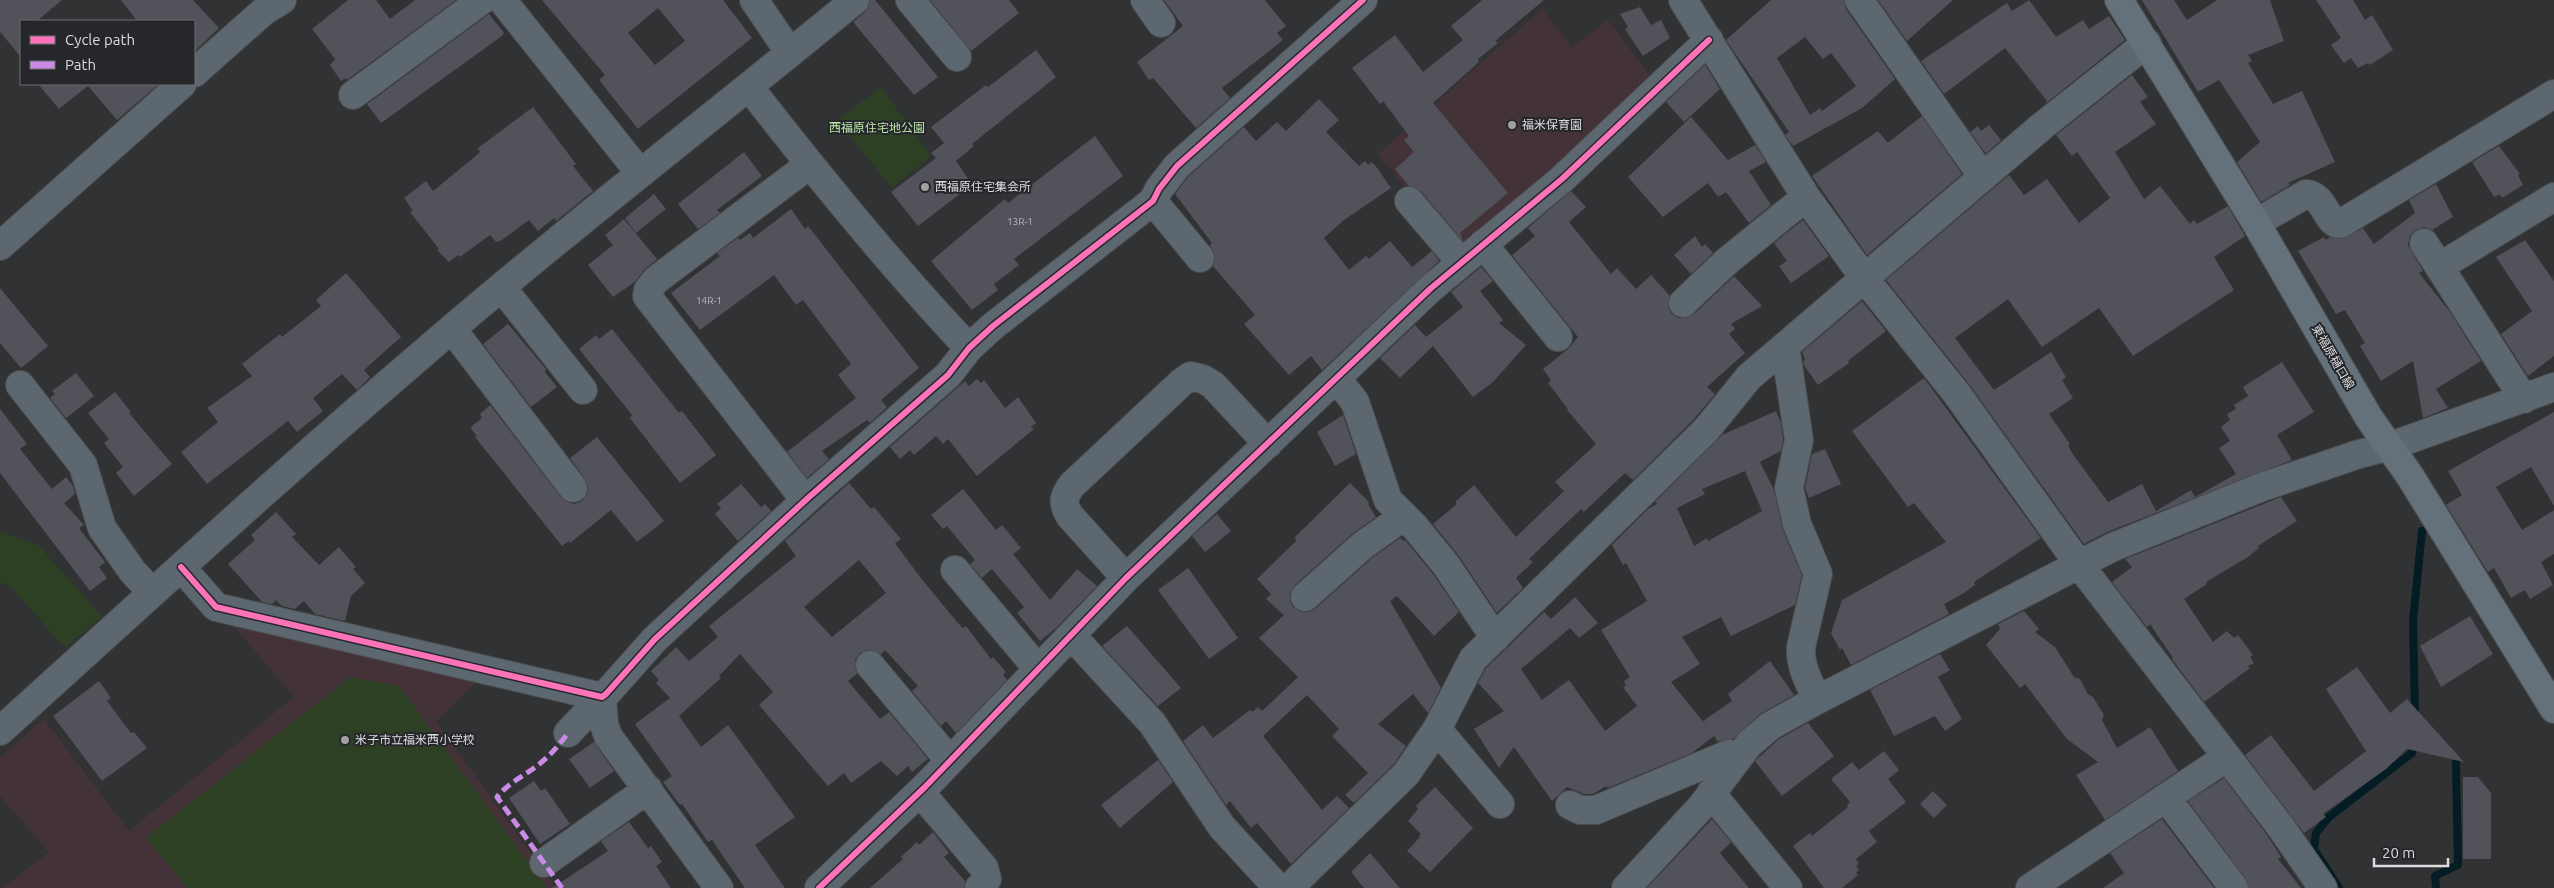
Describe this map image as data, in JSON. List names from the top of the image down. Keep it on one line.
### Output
{"streets":{"main road":["東福原樋口線"]},"parks":["西福原住宅地公園"],"places":["福米保育園","西福原住宅集会所","米子市立福米西小学校"],"house_numbers":["13R-1","14R-1"],"legend":["Cycle path","Path"],"scale_bar":"20 m"}
